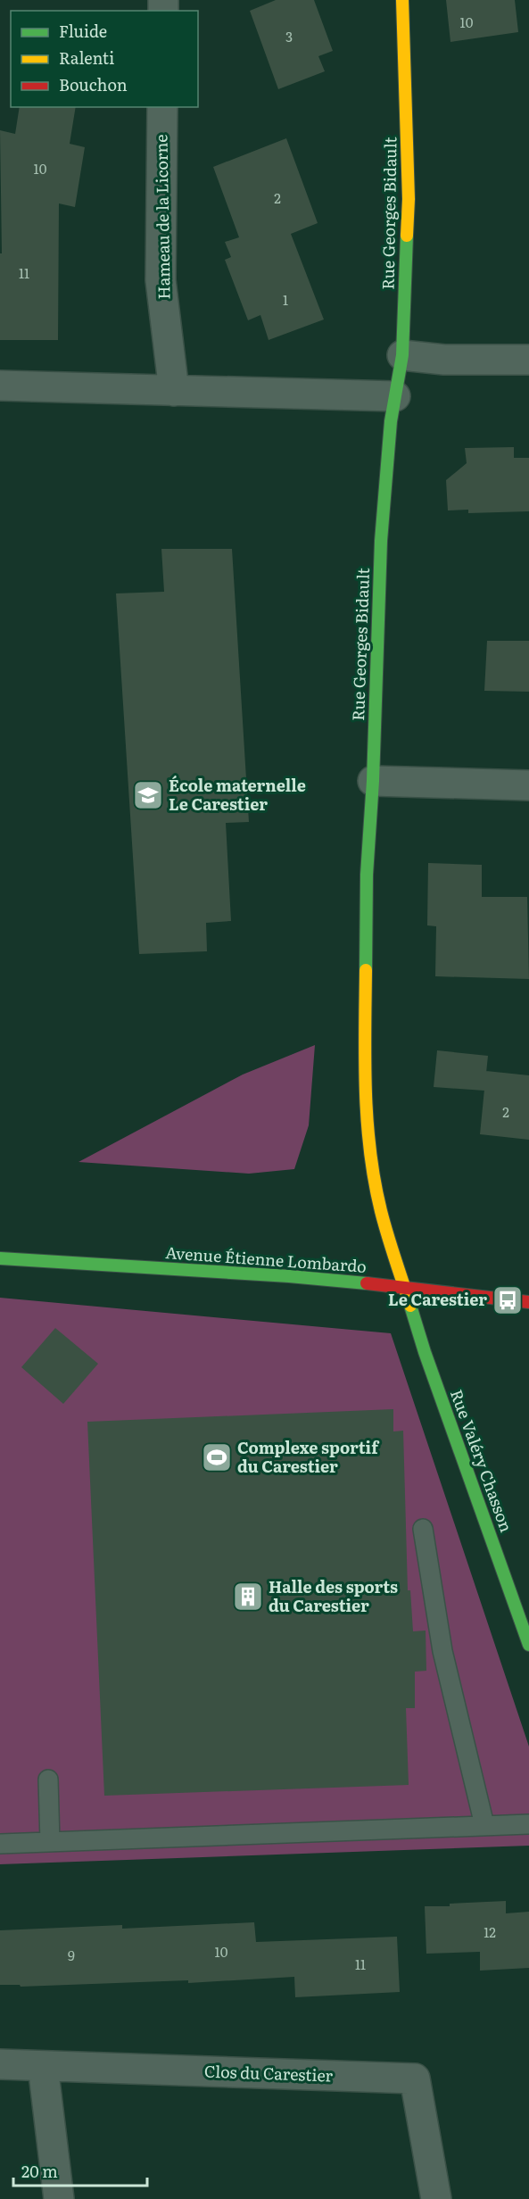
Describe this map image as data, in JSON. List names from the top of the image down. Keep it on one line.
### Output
{"streets":{"street":["Rue Georges Bidault","Hameau de la Licorne","Avenue Étienne Lombardo","Rue Valéry Chasson","Clos du Carestier"]},"crossings":[["Rue Georges Bidault","Avenue Étienne Lombardo"],["Rue Georges Bidault","Rue Valéry Chasson"],["Avenue Étienne Lombardo","Rue Valéry Chasson"]],"places":{"school or university":["École maternelle Le Carestier"],"bus stop":["Le Carestier"],"sports":["Complexe sportif du Carestier"],"building":["Halle des sports du Carestier"]},"house_numbers":["10","3","10","2","11","1","2","12","10","9","11"],"legend":["Fluide","Ralenti","Bouchon"],"scale_bar":"20 m"}
